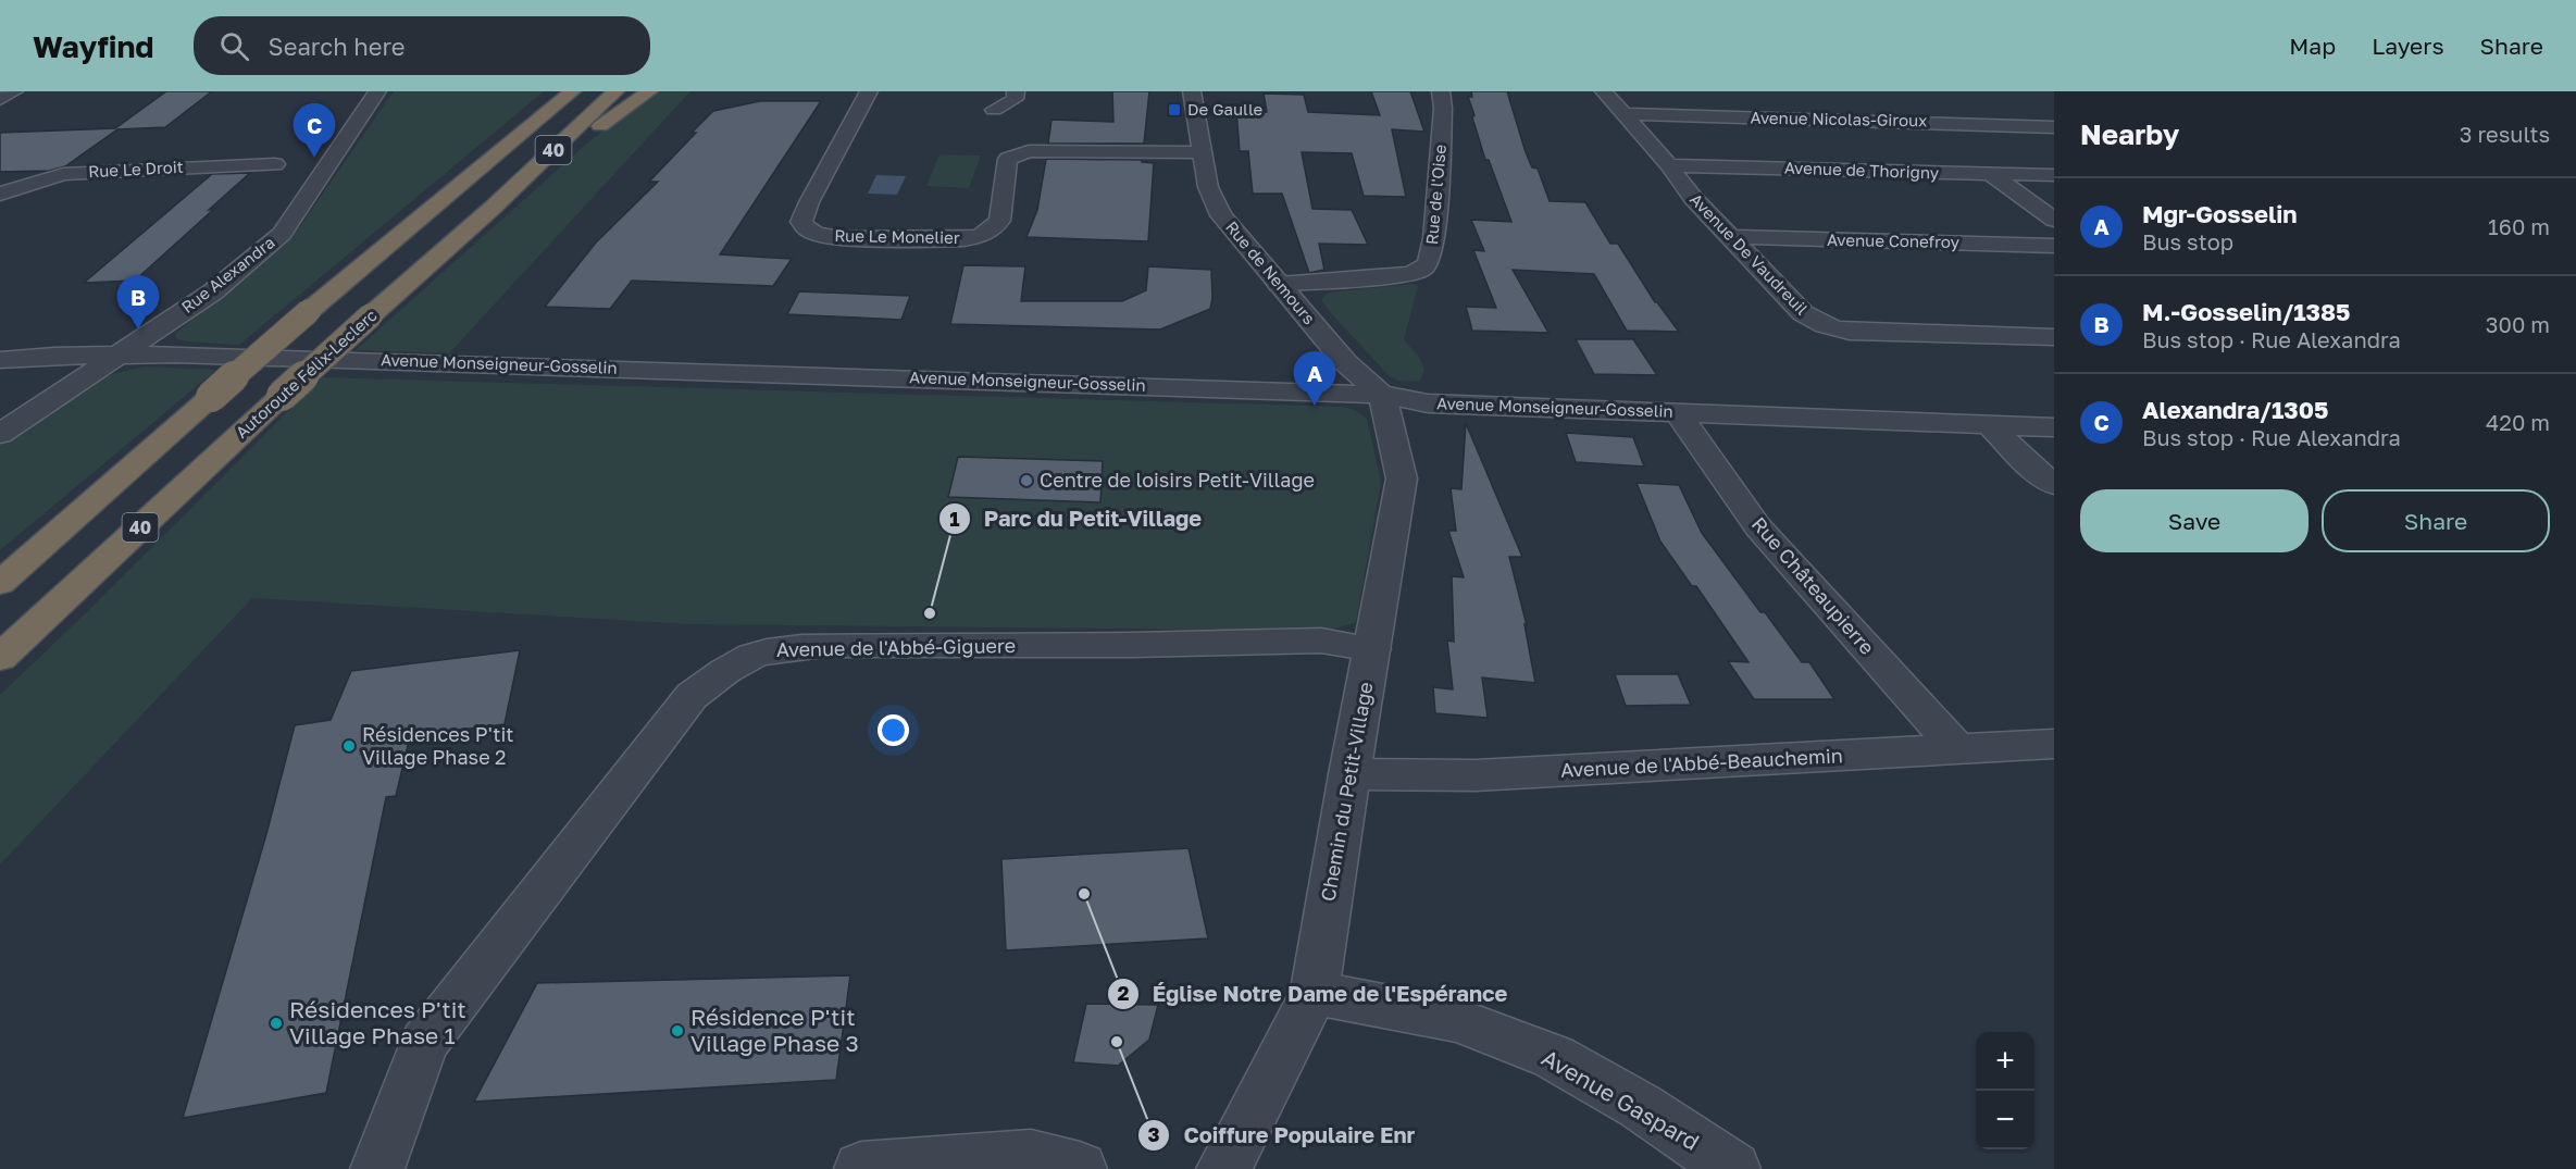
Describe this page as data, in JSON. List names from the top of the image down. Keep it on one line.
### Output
{"streets":{"highway":["40","Autoroute Félix-Leclerc"],"street":["Avenue Nicolas-Giroux","Rue Le Droit","Avenue de Thorigny","Rue de l'Oise","Rue Le Monelier","Avenue Conefroy","Avenue De Vaudreuil","Rue de Nemours","Rue Alexandra","Avenue Monseigneur-Gosselin","Rue Châteaupierre","Avenue de l'Abbé-Giguere","Avenue de l'Abbé-Beauchemin","Chemin du Petit-Village","Avenue Gaspard"]},"crossings":[["Avenue Nicolas-Giroux","Avenue De Vaudreuil"],["Avenue de Thorigny","Avenue De Vaudreuil"],["Rue de l'Oise","Rue de Nemours"],["Rue Le Monelier","Rue de Nemours"],["Avenue Conefroy","Avenue De Vaudreuil"],["Rue de Nemours","Avenue Monseigneur-Gosselin"],["Rue de Nemours","Chemin du Petit-Village"],["Rue Alexandra","Avenue Monseigneur-Gosselin"],["Avenue Monseigneur-Gosselin","Rue Châteaupierre"],["Avenue Monseigneur-Gosselin","Chemin du Petit-Village"],["Rue Châteaupierre","Avenue de l'Abbé-Beauchemin"],["Avenue de l'Abbé-Giguere","Chemin du Petit-Village"],["Avenue de l'Abbé-Beauchemin","Chemin du Petit-Village"],["Chemin du Petit-Village","Avenue Gaspard"]],"places":{"transit":["De Gaulle"],"other":["Centre de loisirs Petit-Village","Parc du Petit-Village","Résidences P'tit Village Phase 2","Église Notre Dame de l'Espérance","Résidences P'tit Village Phase 1","Résidence P'tit Village Phase 3","Coiffure Populaire Enr"]},"page":{"header":"Wayfind","search":"Search here","nav":["Map","Layers","Share"],"heading":["Nearby","3 results"],"pins":["C","B","A"],"list":[{"mark":"A","name":"Mgr-Gosselin","note":"Bus stop","value":"160 m"},{"mark":"B","name":"M.-Gosselin/1385","note":"Bus stop · Rue Alexandra","value":"300 m"},{"mark":"C","name":"Alexandra/1305","note":"Bus stop · Rue Alexandra","value":"420 m"}],"buttons":["Save","Share"],"map_buttons":["+","−"]}}
